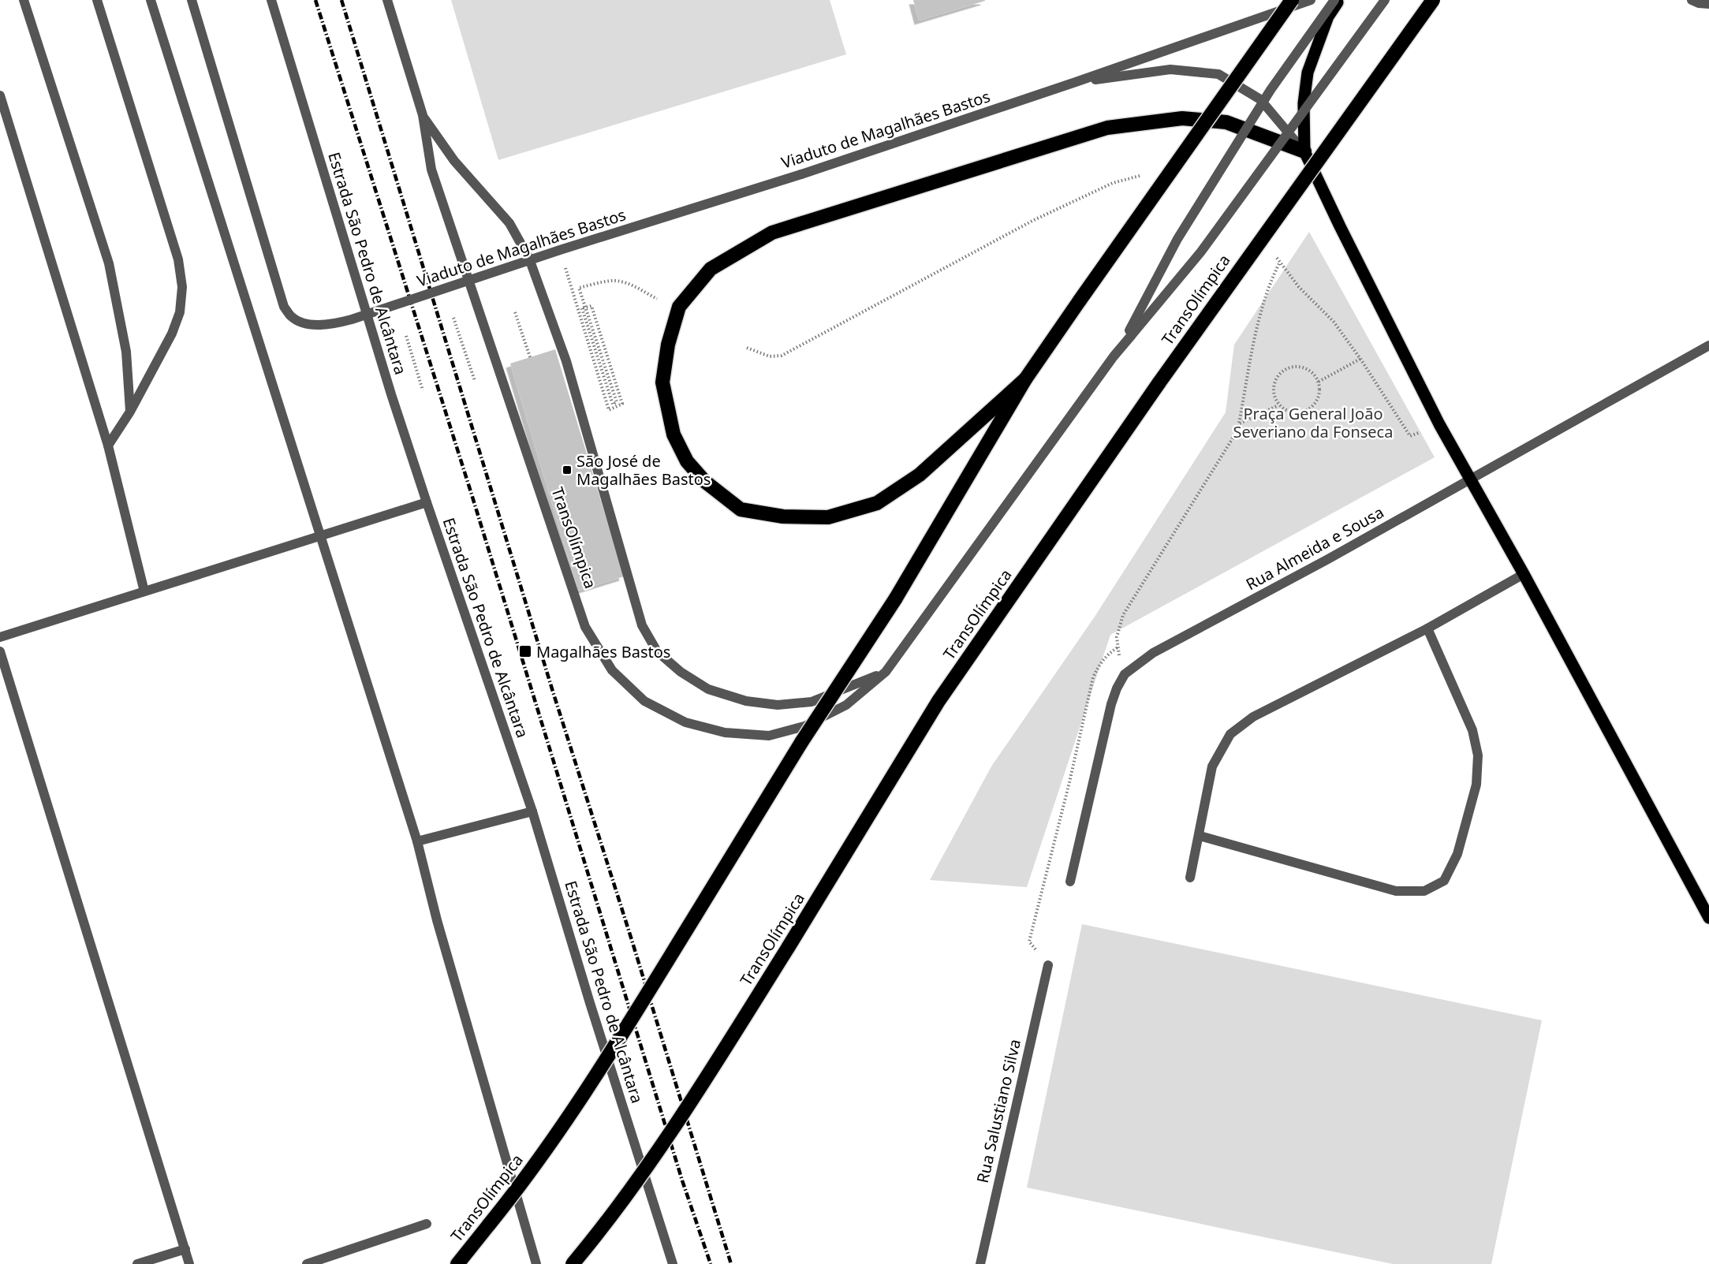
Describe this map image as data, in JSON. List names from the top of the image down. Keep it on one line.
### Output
{"streets":{"highway":["TransOlímpica"],"street":["Viaduto de Magalhães Bastos","Estrada São Pedro de Alcântara","Rua Almeida e Sousa","Rua Salustiano Silva"]},"parks":["Praça General João Severiano da Fonseca"],"places":{"transit":["São José de Magalhães Bastos","Magalhães Bastos"]}}
